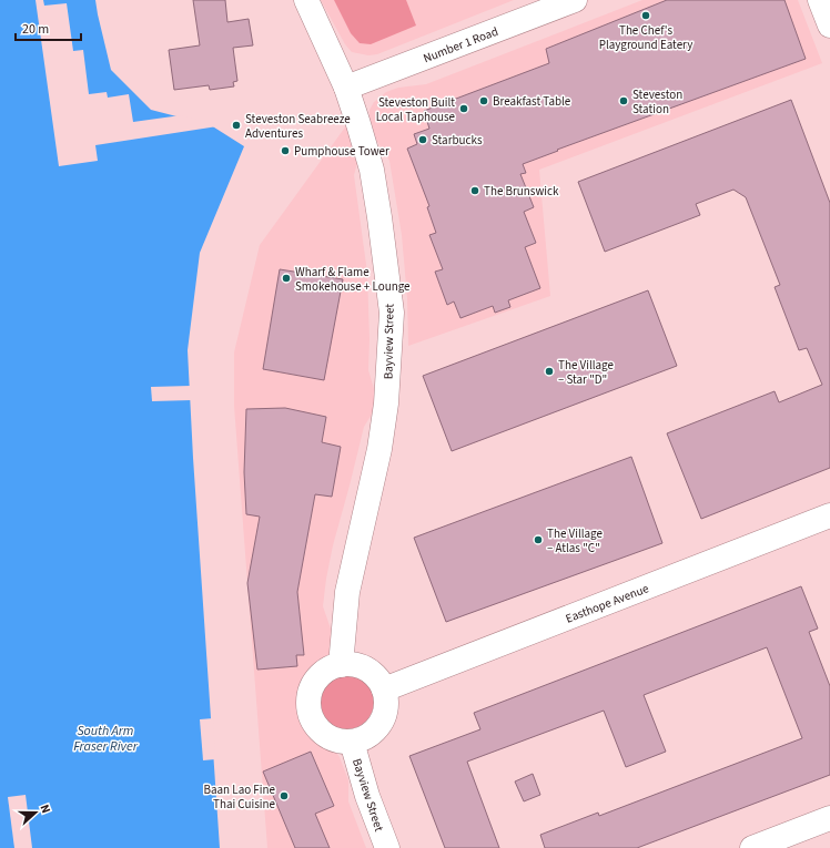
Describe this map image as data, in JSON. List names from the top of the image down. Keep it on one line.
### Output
{"streets":{"street":["Number 1 Road","Bayview Street","Easthope Avenue"]},"crossings":[["Number 1 Road","Bayview Street"],["Bayview Street","Easthope Avenue"]],"water":["South Arm Fraser River"],"places":["The Chef's Playground Eatery","Breakfast Table","Steveston Station","Steveston Built Local Taphouse","Steveston Seabreeze Adventures","Starbucks","Pumphouse Tower","The Brunswick","Wharf & Flame Smokehouse + Lounge","The Village – Star \"D\"","The Village – Atlas \"C\"","Baan Lao Fine Thai Cuisine"],"scale_bar":"20 m","north":"right"}
